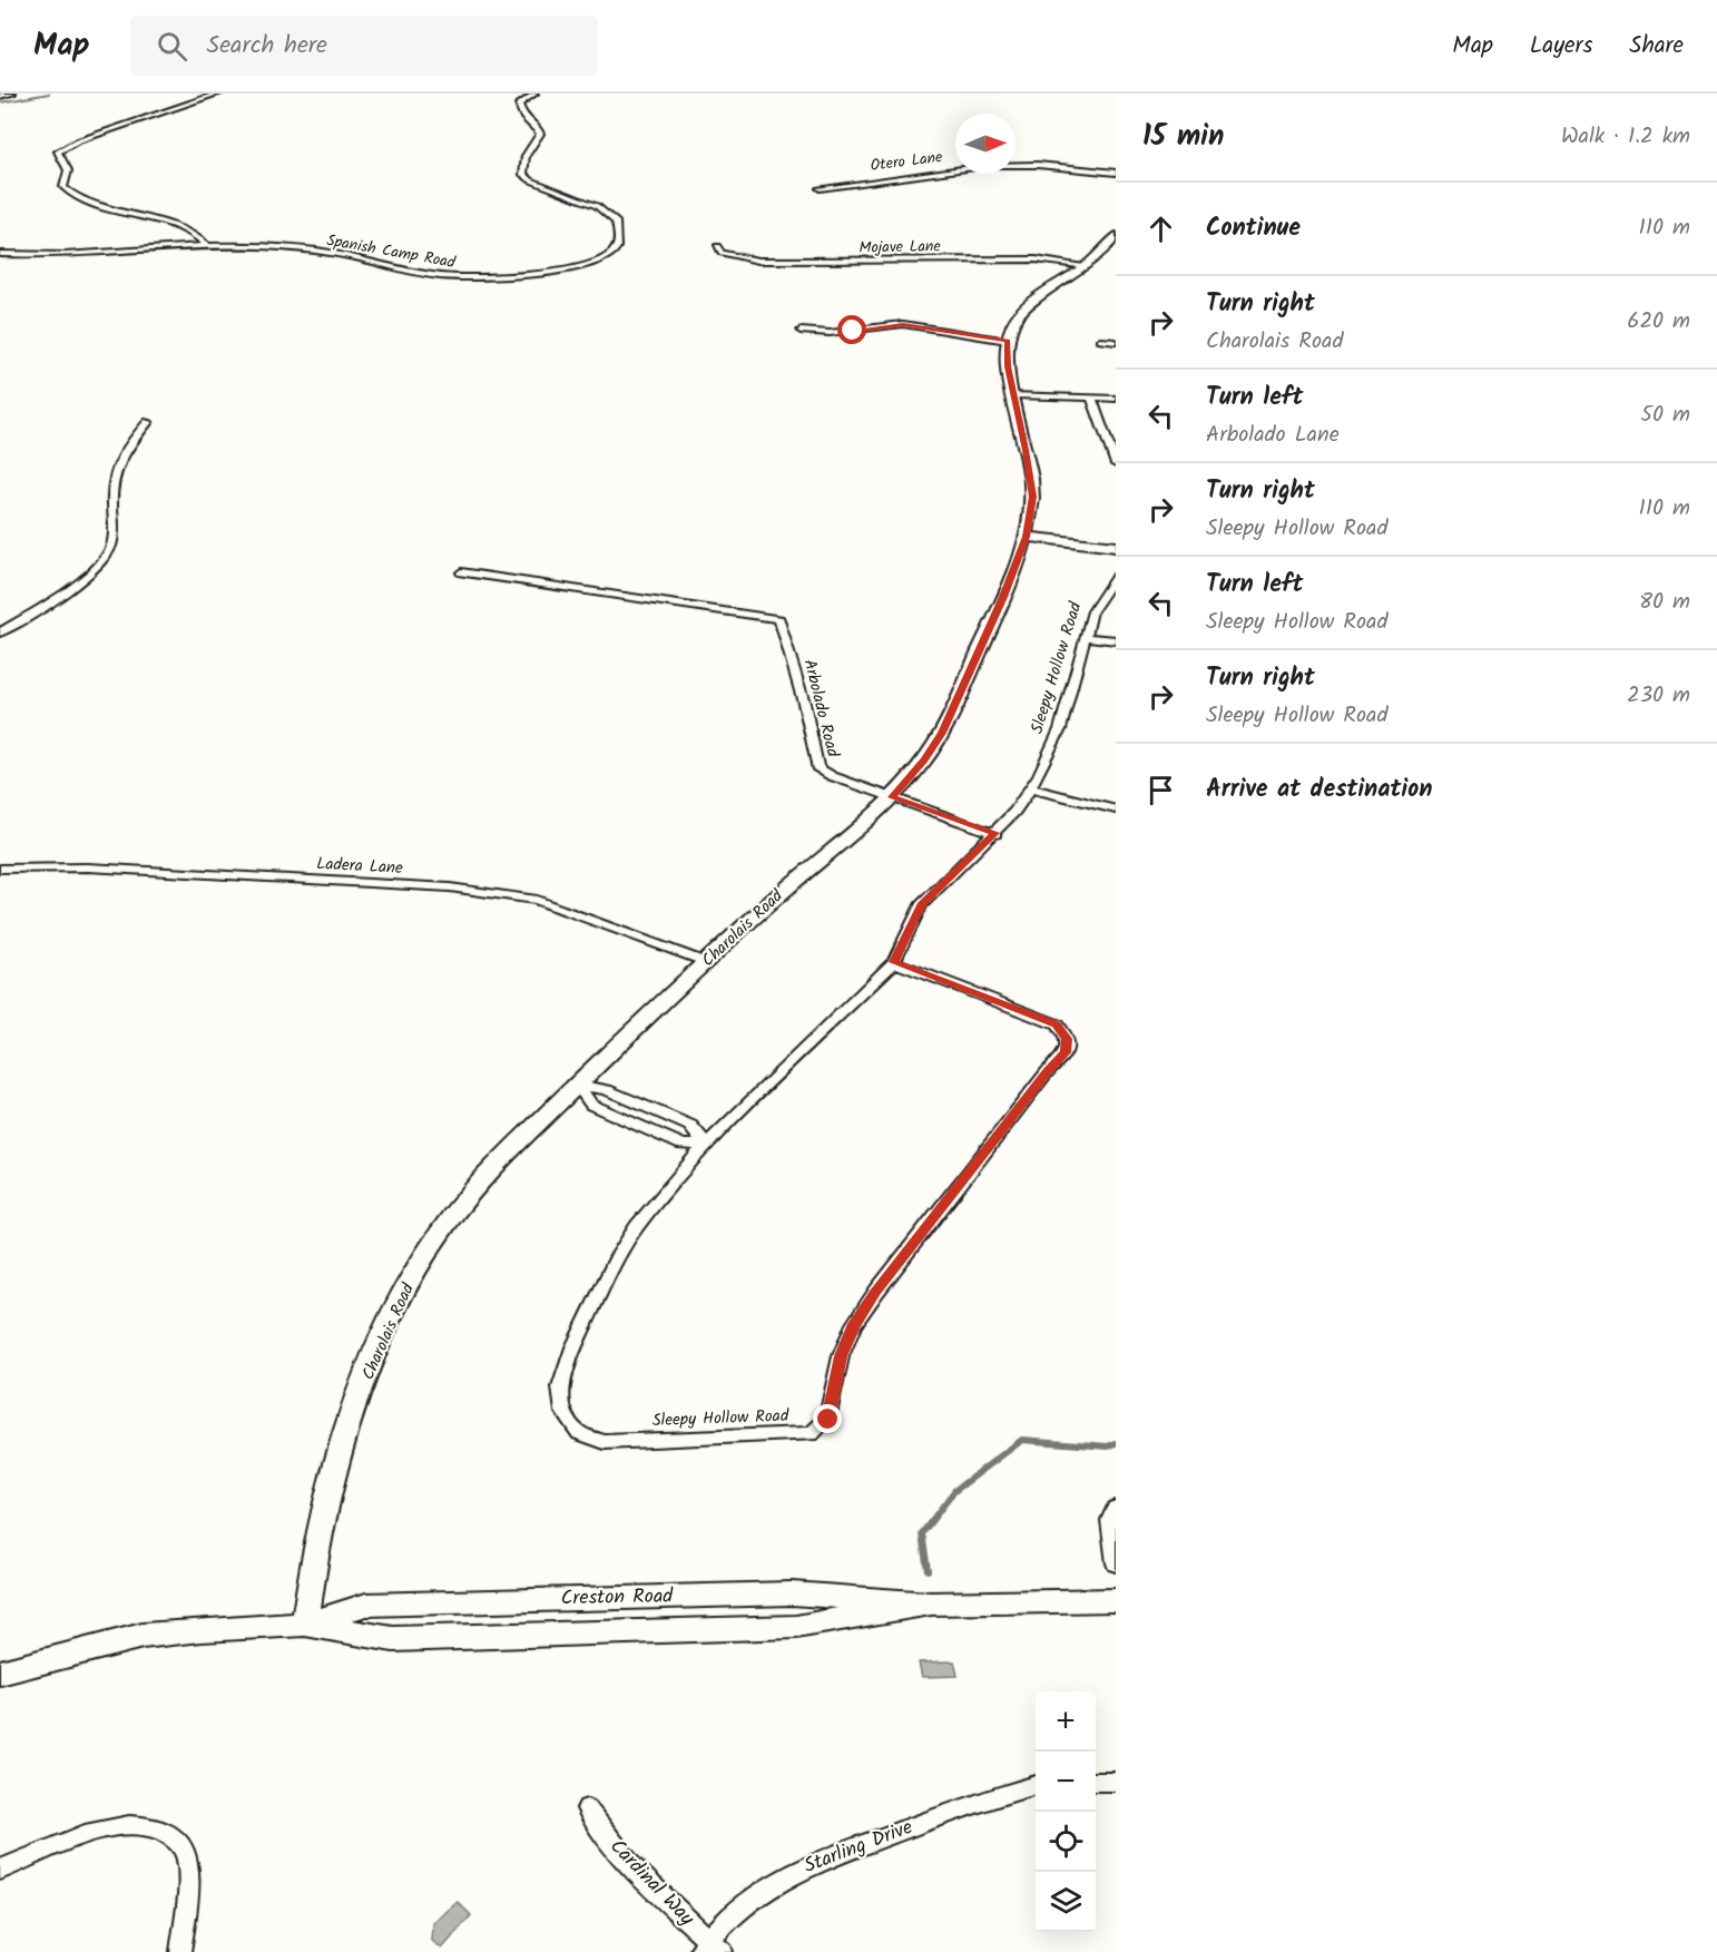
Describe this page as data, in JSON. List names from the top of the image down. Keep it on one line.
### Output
{"streets":{"street":["Otero Lane","Mojave Lane","Spanish Camp Road","Sleepy Hollow Road","Arbolado Road","Ladera Lane","Charolais Road","Creston Road","Starling Drive","Cardinal Way"]},"crossings":[["Mojave Lane","Charolais Road"],["Arbolado Road","Charolais Road"],["Ladera Lane","Charolais Road"],["Charolais Road","Creston Road"],["Starling Drive","Cardinal Way"]],"north":"right","page":{"header":"Map","search":"Search here","nav":["Map","Layers","Share"],"heading":["15 min","Walk · 1.2 km"],"list":[["Continue","110 m"],["Turn right","Charolais Road","620 m"],["Turn left","Arbolado Lane","50 m"],["Turn right","Sleepy Hollow Road","110 m"],["Turn left","Sleepy Hollow Road","80 m"],["Turn right","Sleepy Hollow Road","230 m"],"Arrive at destination"],"map_buttons":["+","−"]}}
